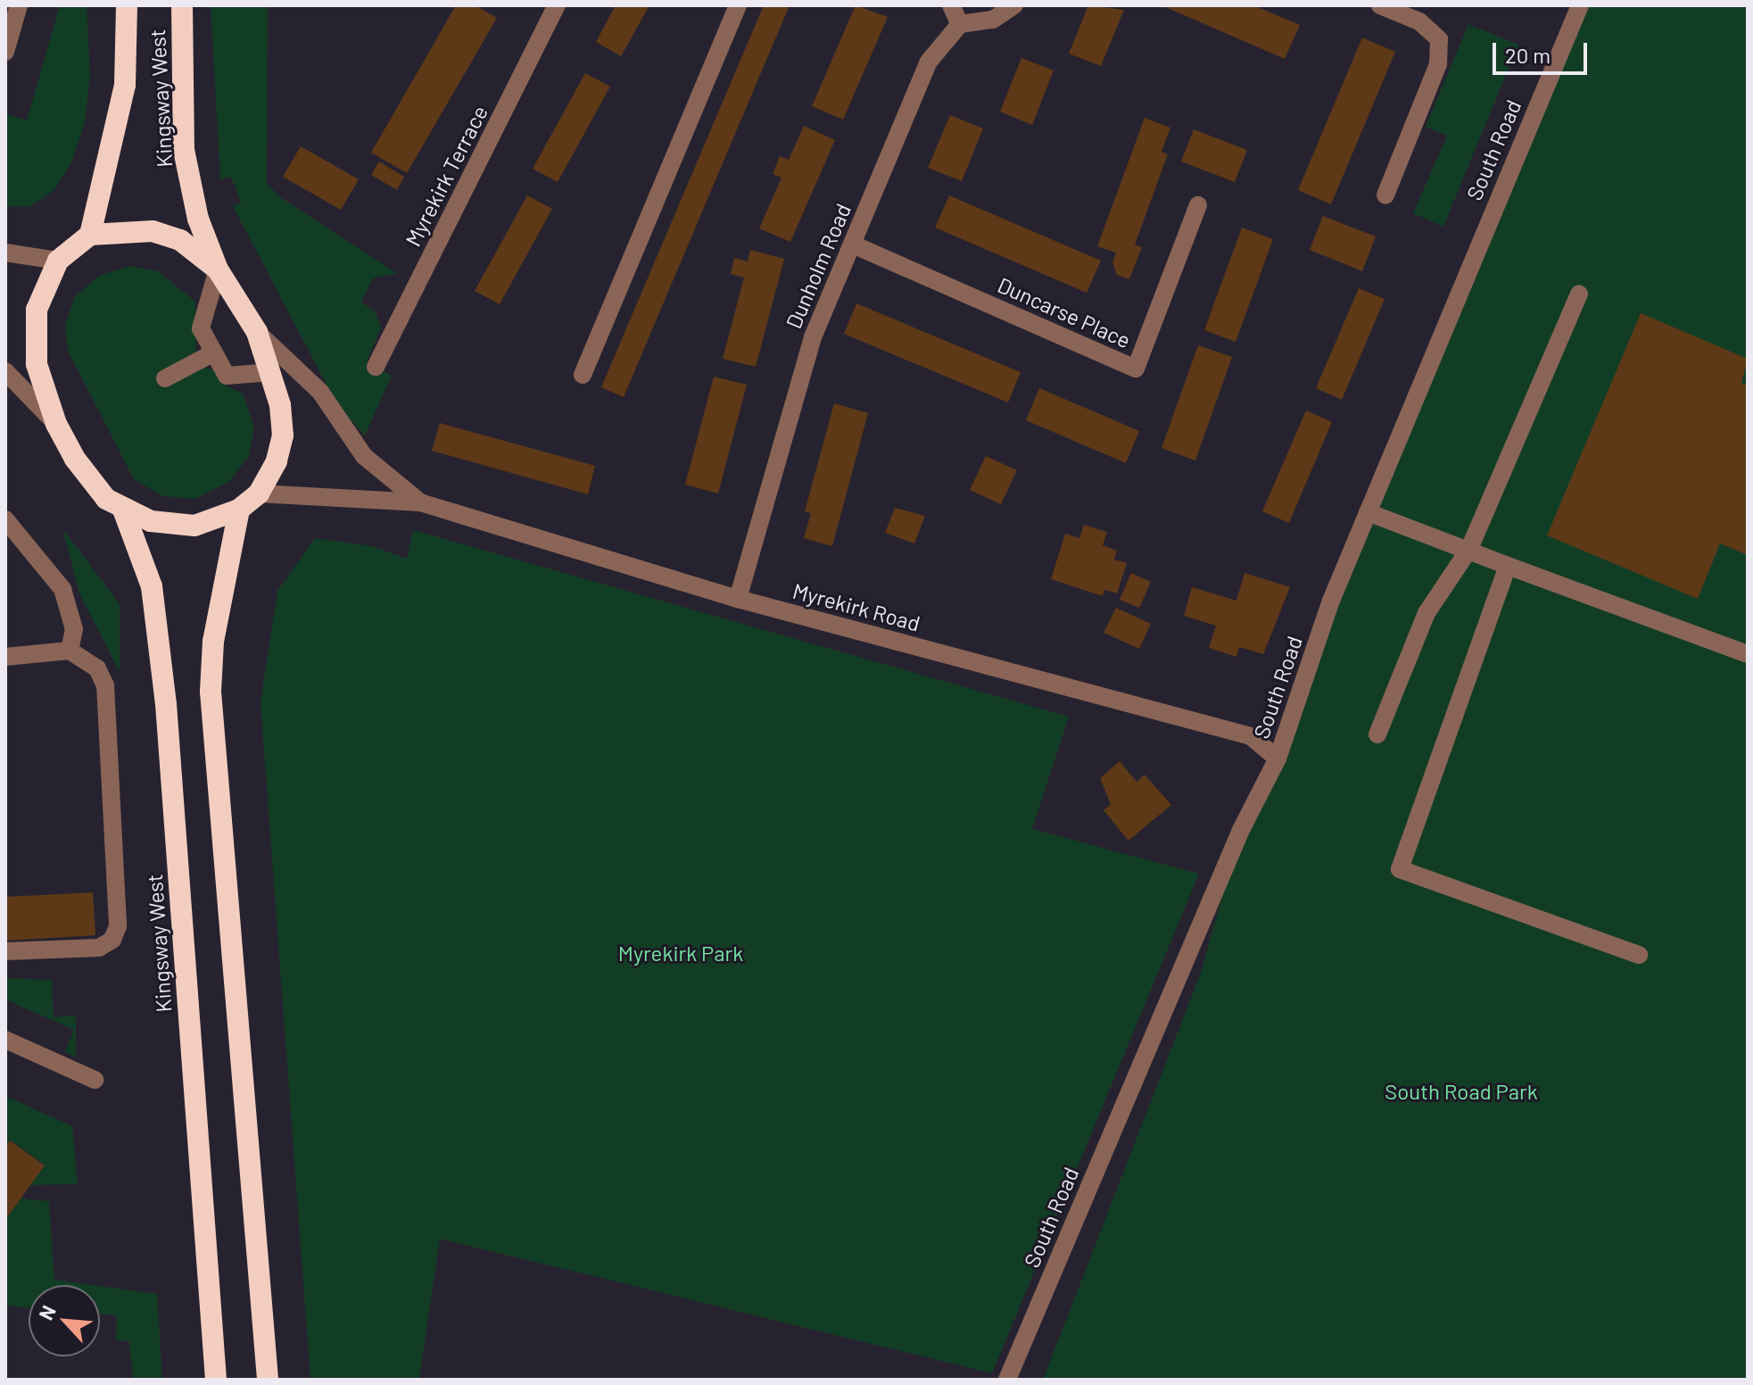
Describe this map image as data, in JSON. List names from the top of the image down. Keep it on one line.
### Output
{"streets":{"highway":["Kingsway West"],"street":["South Road","Myrekirk Terrace","Dunholm Road","Duncarse Place","Myrekirk Road"]},"crossings":[["Kingsway West","Myrekirk Road"],["South Road","Myrekirk Road"],["Dunholm Road","Duncarse Place"],["Dunholm Road","Myrekirk Road"]],"parks":["Myrekirk Park","South Road Park"],"scale_bar":"20 m","north":"top left"}
